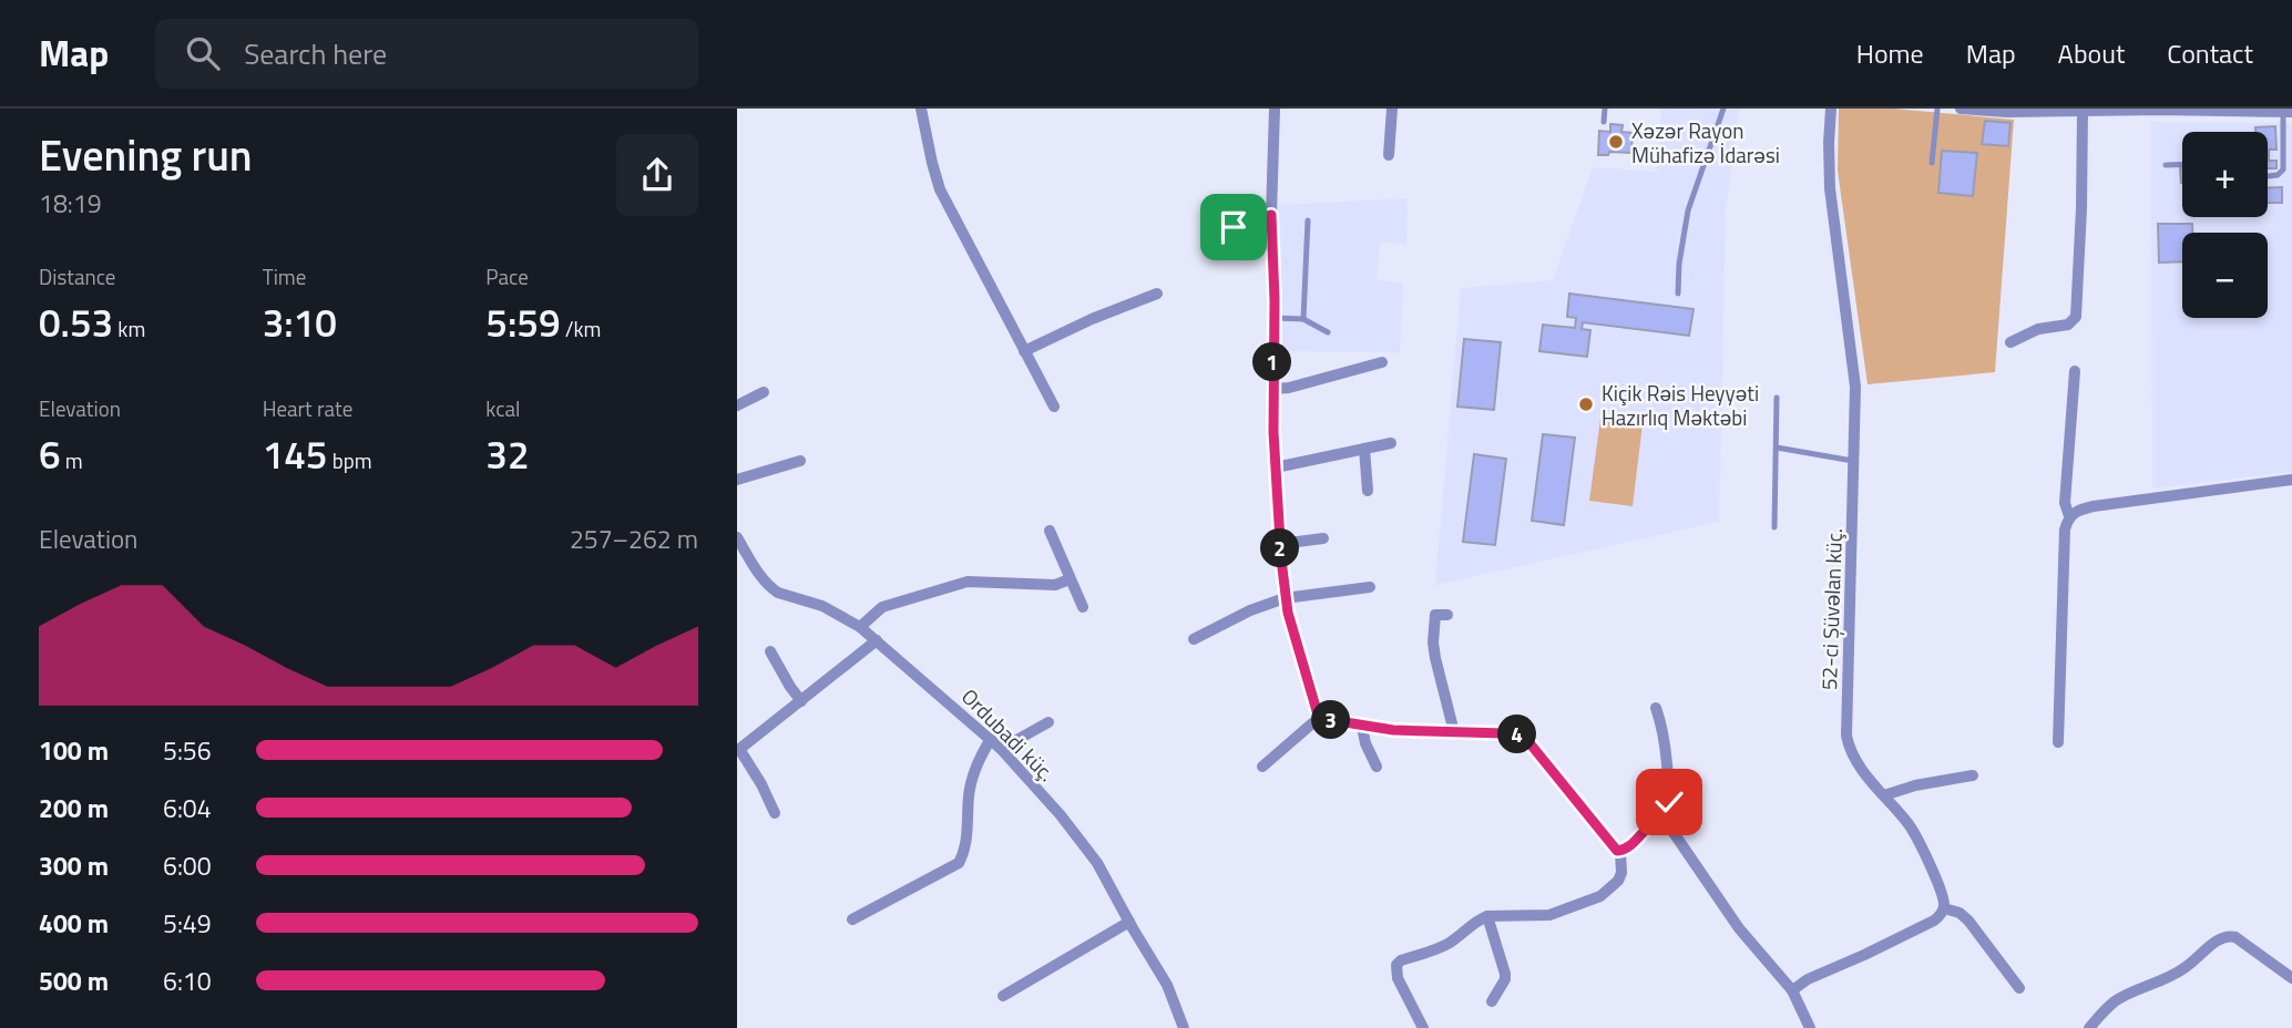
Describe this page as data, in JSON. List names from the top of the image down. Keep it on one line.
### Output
{"streets":{"street":["52-ci Şüvəlan küç.","Ordubadi küç."]},"places":["Xəzər Rayon Mühafizə İdarəsi","Kiçik Rəis Heyyəti Hazırlıq Məktəbi"],"page":{"header":"Map","search":"Search here","nav":["Home","Map","About","Contact"],"heading":["Evening run","18:19"],"map_buttons":["+","−"],"stats":[["Distance","0.53 km"],["Time","3:10"],["Pace","5:59 /km"],["Elevation","6 m"],["Heart rate","145 bpm"],["kcal","32"]],"pins":["1","2","3","4"],"chart":["Elevation","257–262 m"],"list":[{"name":"100 m","note":"5:56"},{"name":"200 m","note":"6:04"},{"name":"300 m","note":"6:00"},{"name":"400 m","note":"5:49"},{"name":"500 m","note":"6:10"}]}}
